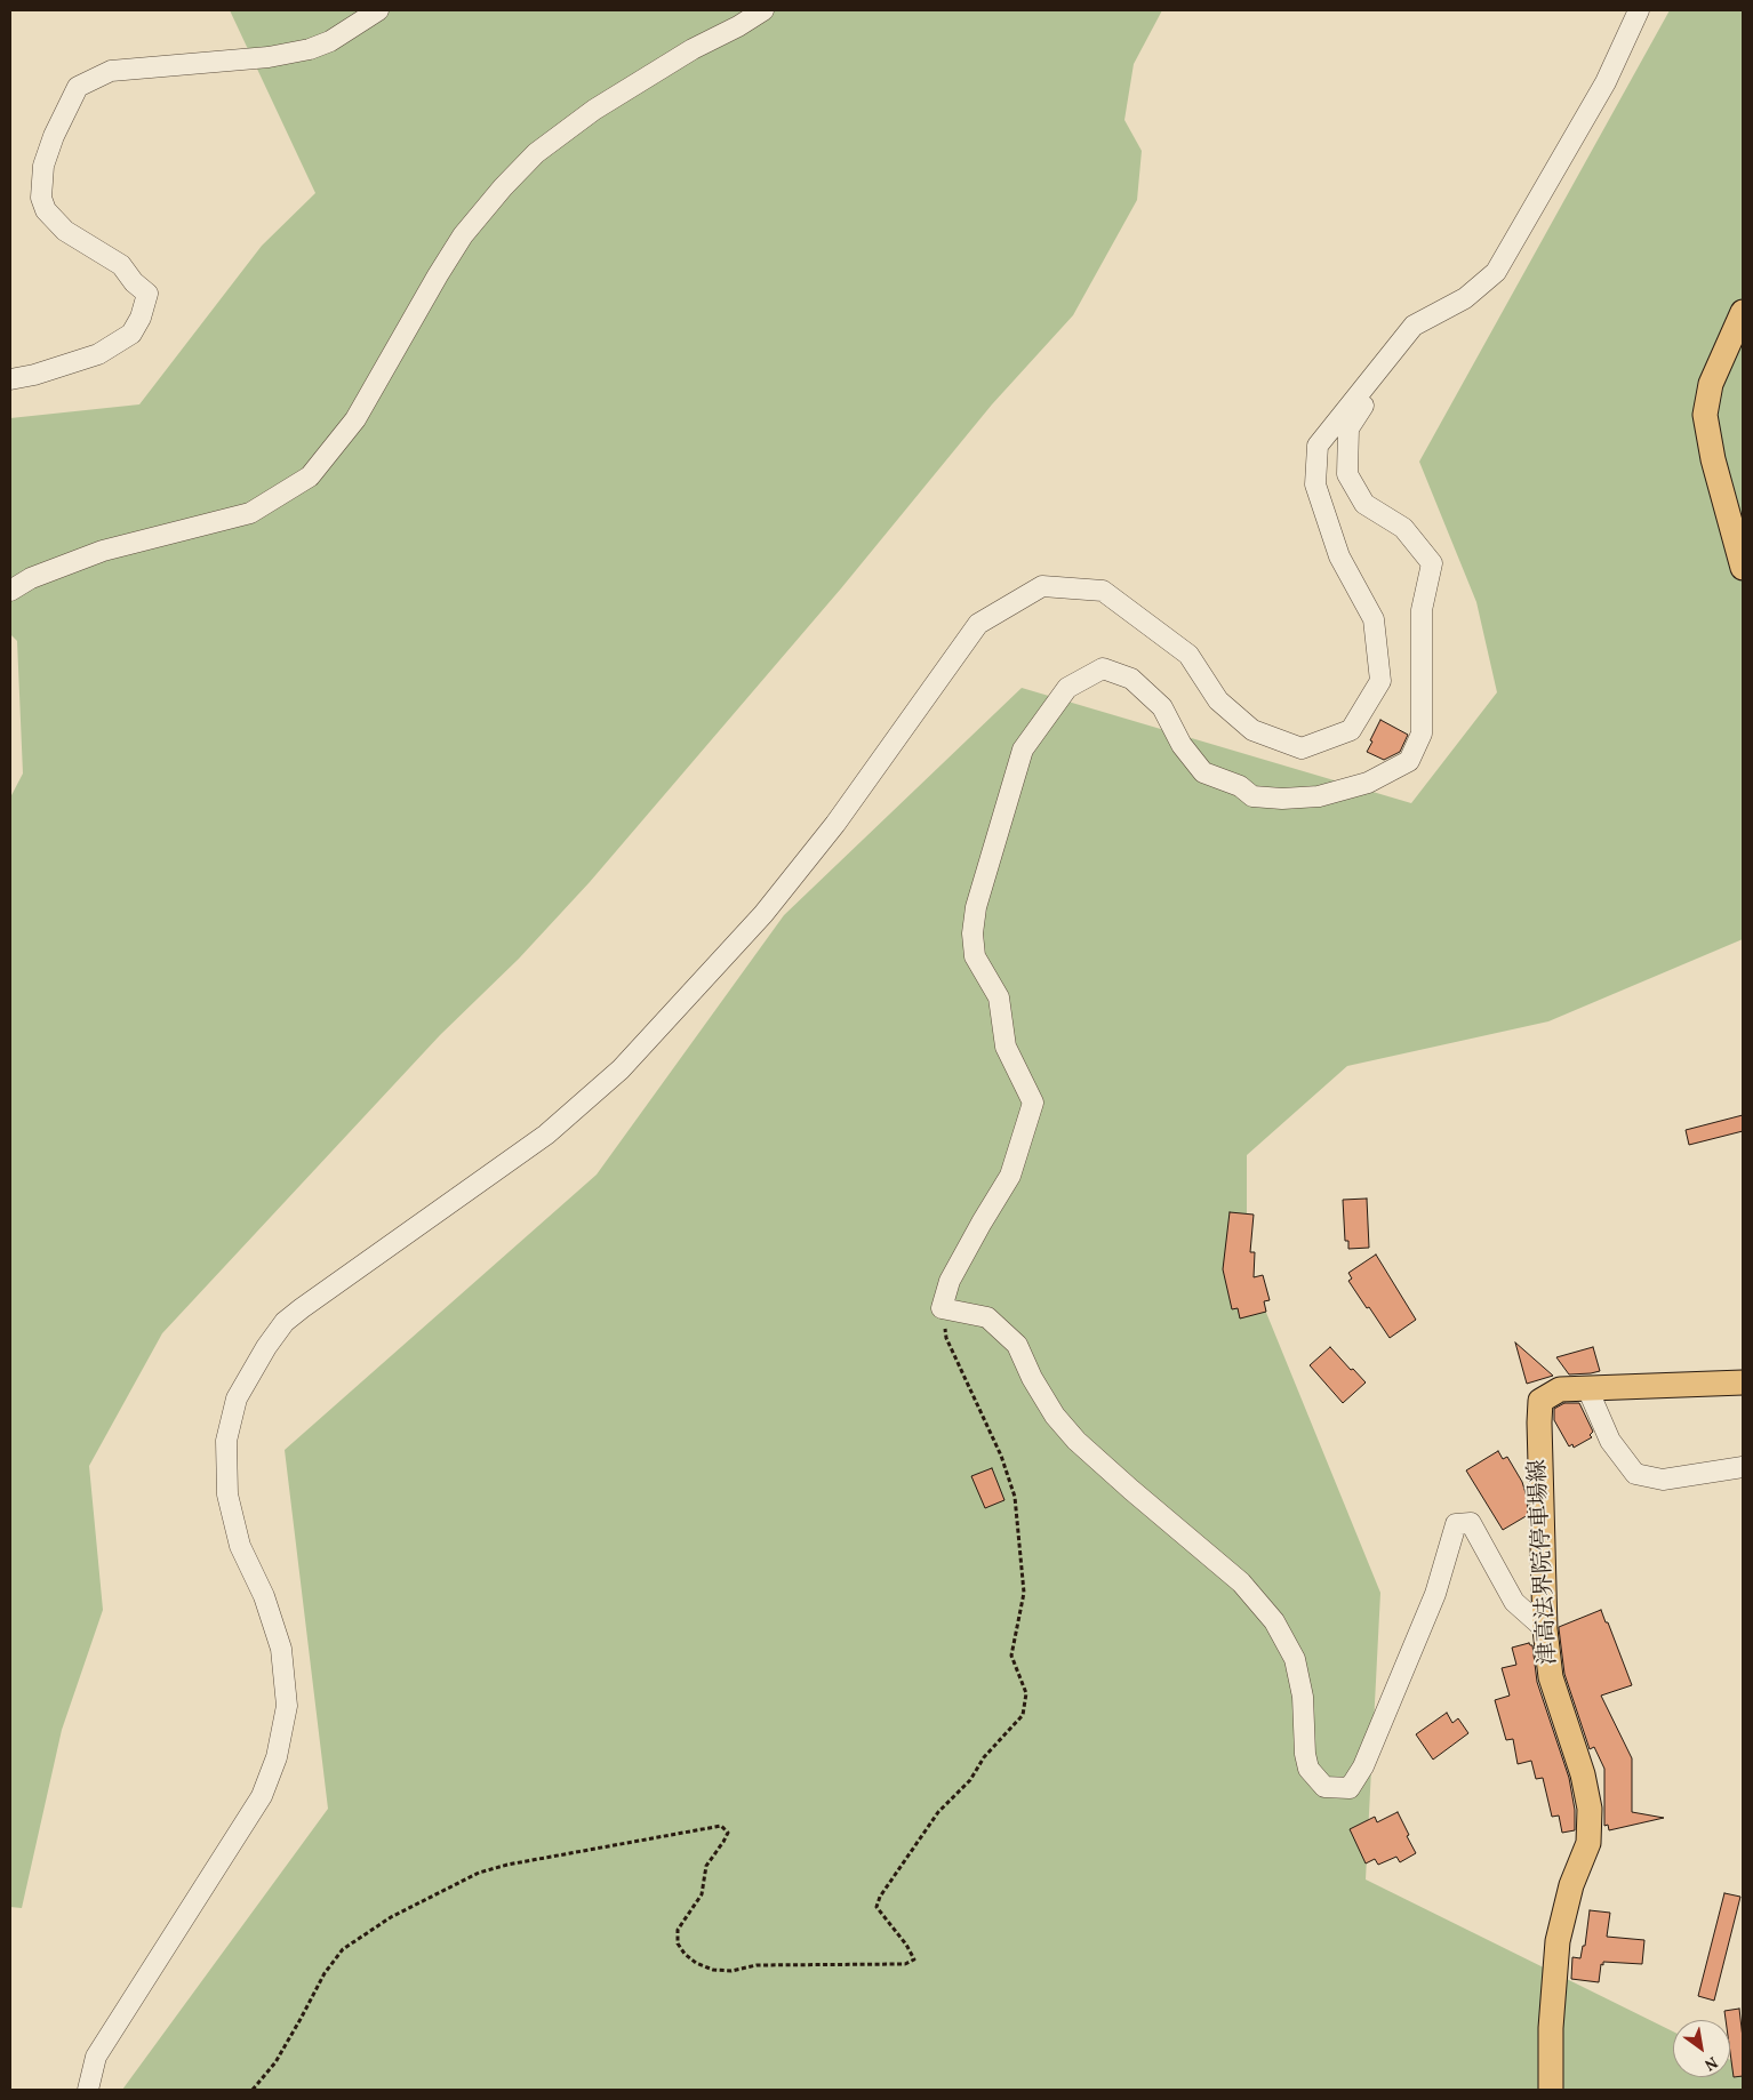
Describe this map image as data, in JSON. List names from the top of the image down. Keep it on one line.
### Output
{"streets":{"main road":["津高法界院停車場線"]},"north":"bottom right"}
